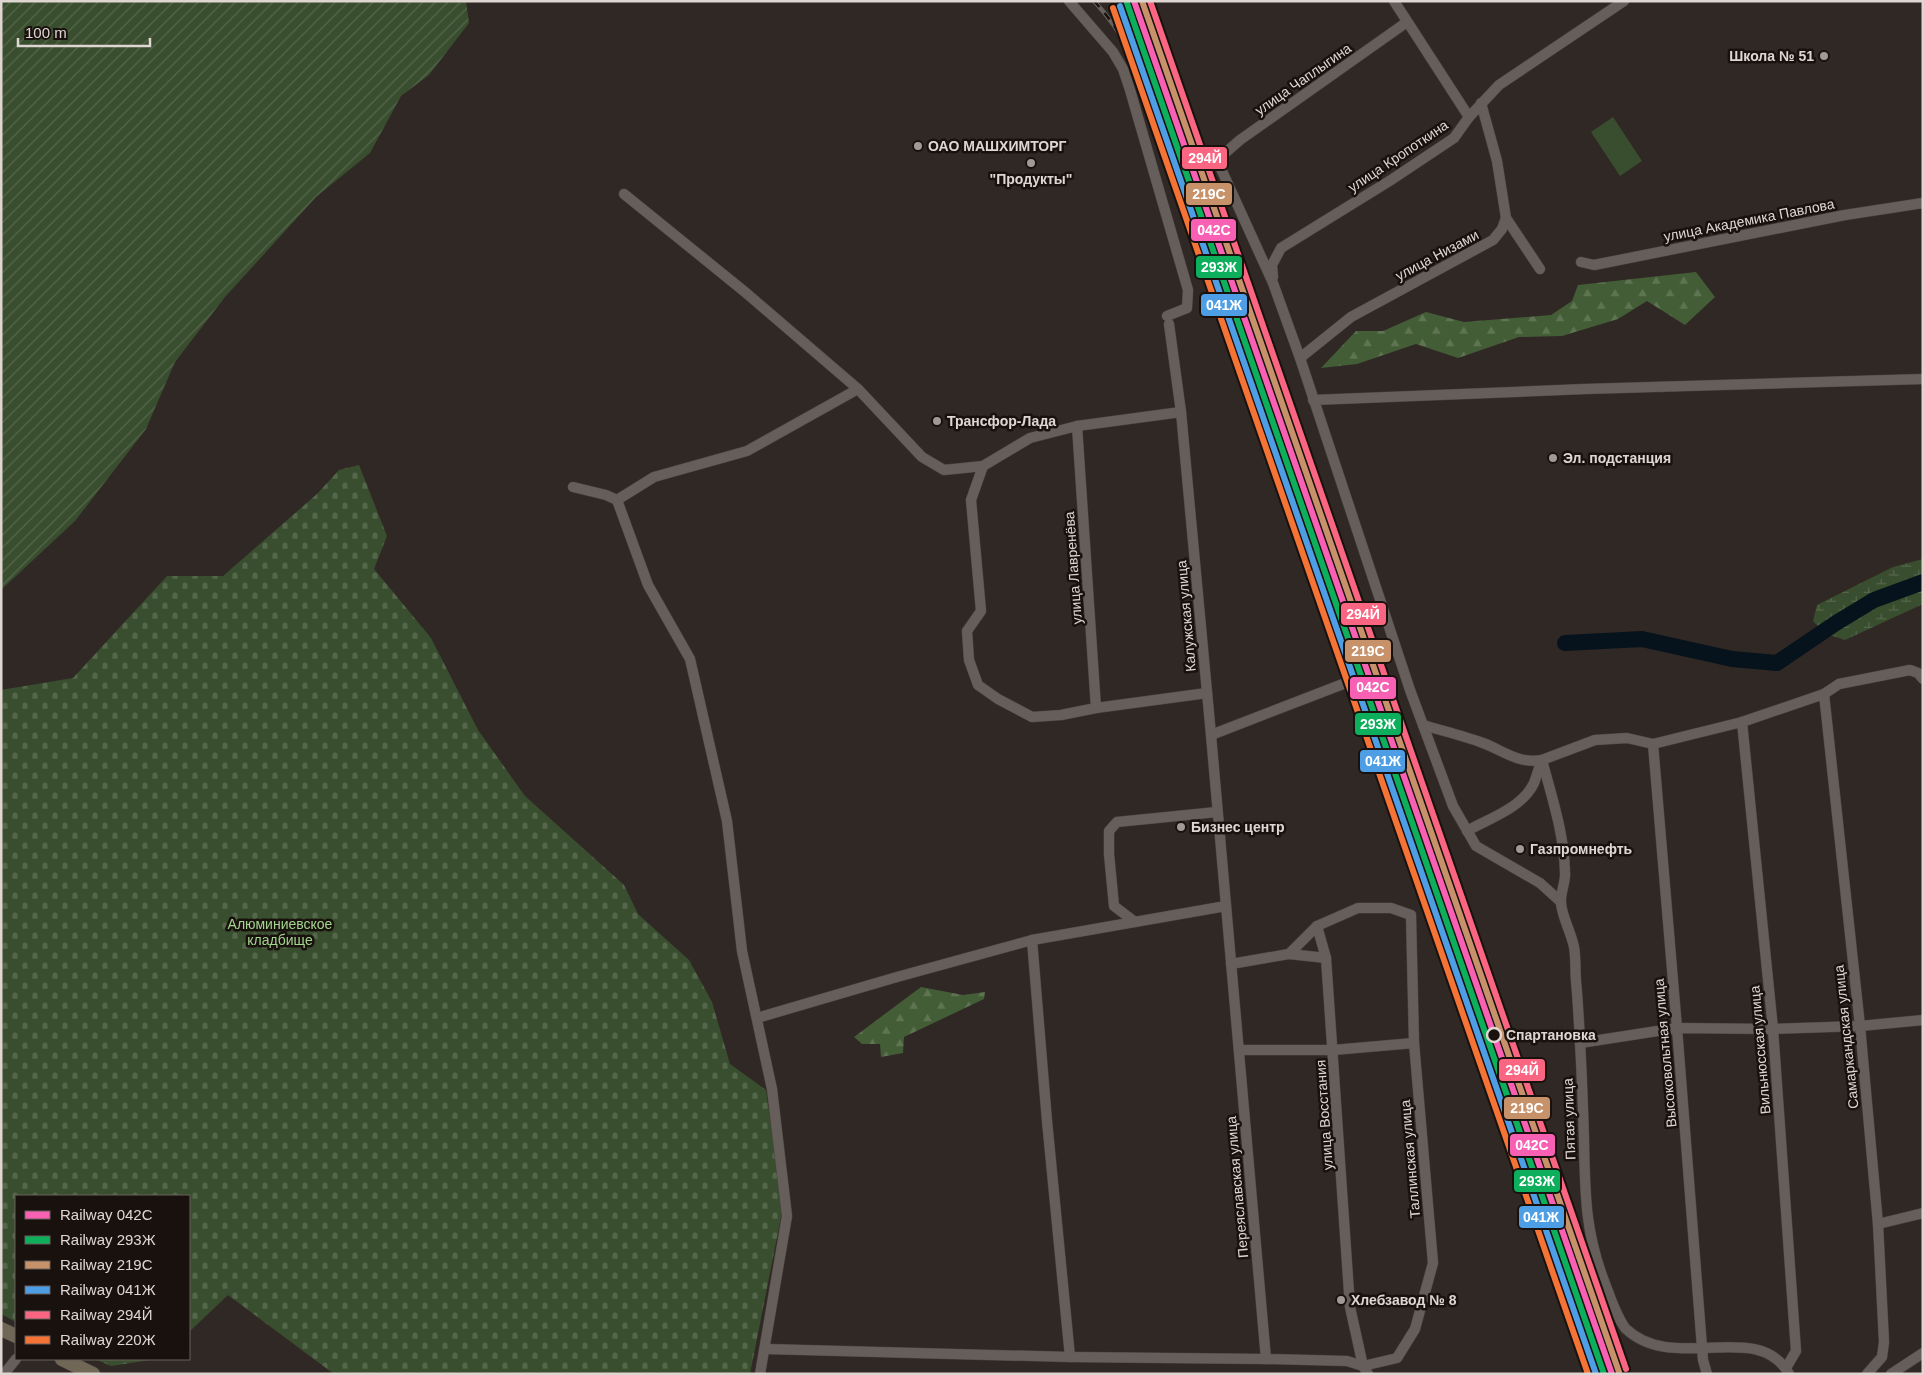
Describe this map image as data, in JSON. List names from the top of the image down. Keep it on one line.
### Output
{"streets":{"street":["улица Чаплыгина","улица Кропоткина","улица Академика Павлова","улица Низами","улица Лавренёва","Калужская улица","Самаркандская улица","Вильнюсская улица","Высоковольтная улица","улица Восстания","Пятая улица","Таллинская улица","Переяславская улица"]},"crossings":[["улица Чаплыгина","улица Кропоткина"],["Калужская улица","Переяславская улица"],["улица Восстания","Таллинская улица"]],"parks":["Алюминиевское кладбище"],"places":["Школа № 51","ОАО МАШХИМТОРГ","\"Продукты\"","Трансфор-Лада","Эл. подстанция","Бизнес центр","Газпромнефть","Спартановка","Хлебзавод № 8"],"lines":["rail line 042С","rail line 219С","rail line 294Й","rail line 293Ж","rail line 041Ж","rail line 220Ж"],"legend":["Railway 042С","Railway 293Ж","Railway 219С","Railway 041Ж","Railway 294Й","Railway 220Ж"],"scale_bar":"100 m"}
